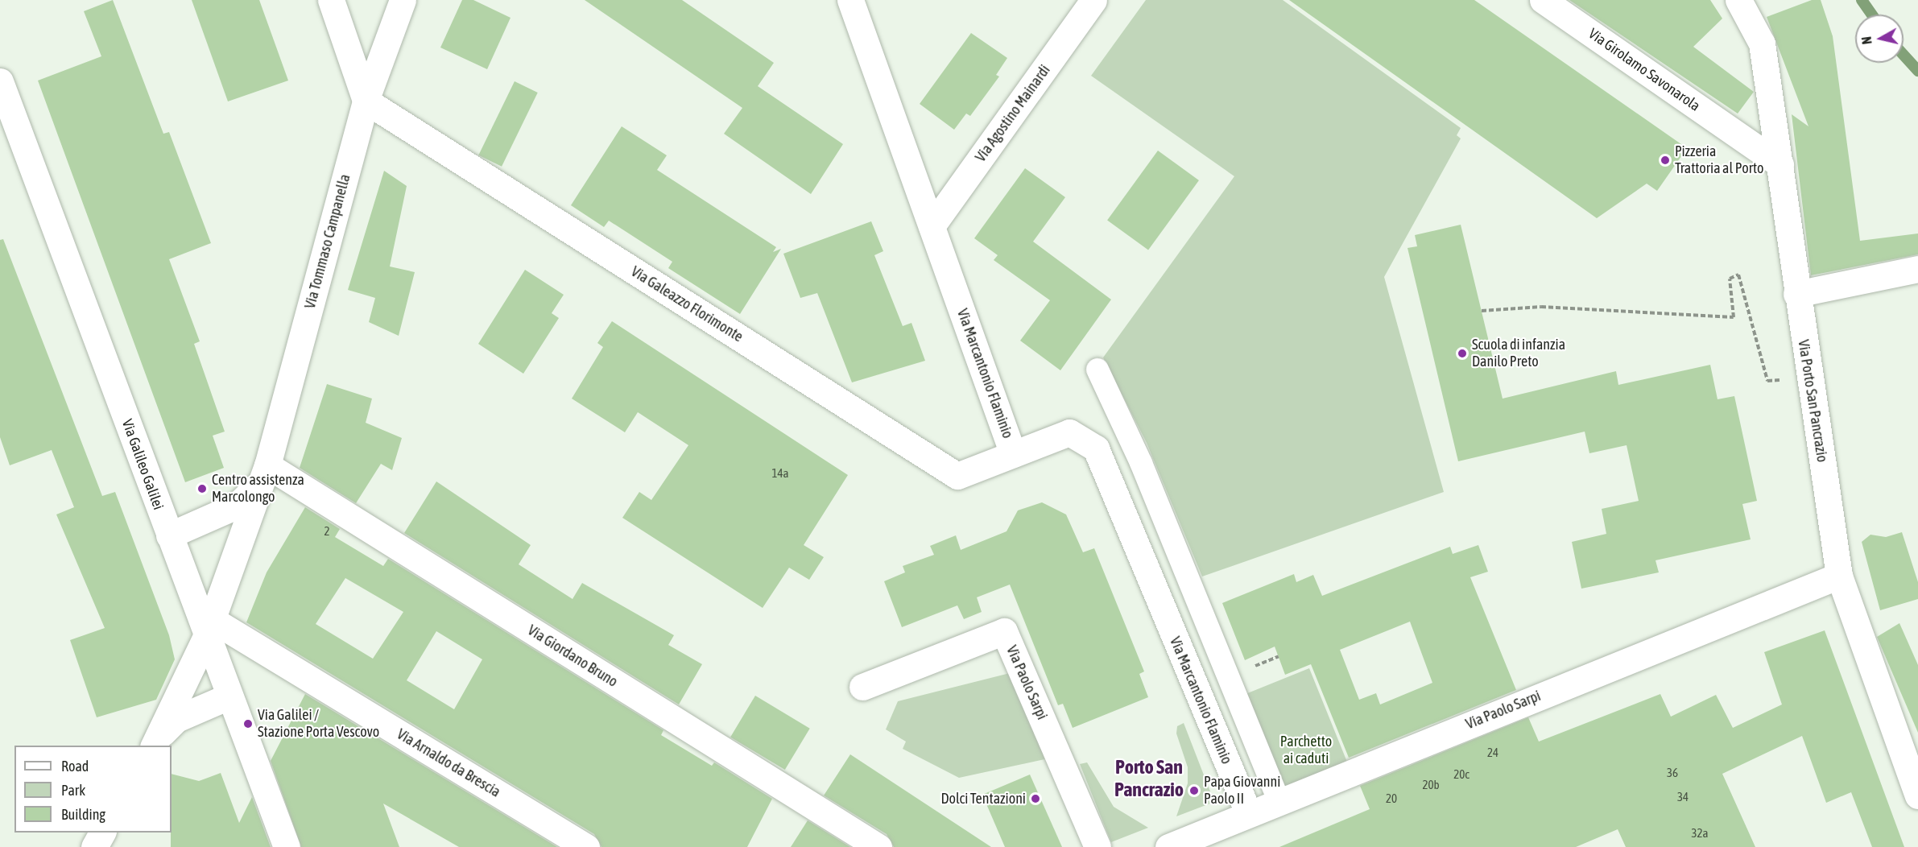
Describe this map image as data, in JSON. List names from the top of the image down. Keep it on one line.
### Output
{"streets":{"street":["Via Girolamo Savonarola","Via Agostino Mainardi","Via Tommaso Campanella","Via Galeazzo Florimonte","Via Marcantonio Flaminio","Via Porto San Pancrazio","Via Galileo Galilei","Via Giordano Bruno","Via Paolo Sarpi","Via Arnaldo da Brescia"]},"crossings":[["Via Girolamo Savonarola","Via Porto San Pancrazio"],["Via Agostino Mainardi","Via Marcantonio Flaminio"],["Via Tommaso Campanella","Via Galeazzo Florimonte"],["Via Tommaso Campanella","Via Galileo Galilei"],["Via Tommaso Campanella","Via Giordano Bruno"],["Via Tommaso Campanella","Via Arnaldo da Brescia"],["Via Galeazzo Florimonte","Via Marcantonio Flaminio"],["Via Marcantonio Flaminio","Via Paolo Sarpi"],["Via Porto San Pancrazio","Via Paolo Sarpi"],["Via Galileo Galilei","Via Arnaldo da Brescia"]],"districts":["Porto San Pancrazio"],"parks":["Parchetto ai caduti"],"places":["Pizzeria Trattoria al Porto","Scuola di infanzia Danilo Preto","Centro assistenza Marcolongo","Via Galilei / Stazione Porta Vescovo","Papa Giovanni Paolo II","Dolci Tentazioni"],"house_numbers":["14a","2","24","36","20c","20b","34","20","32a"],"legend":["Road","Park","Building"],"north":"left"}
